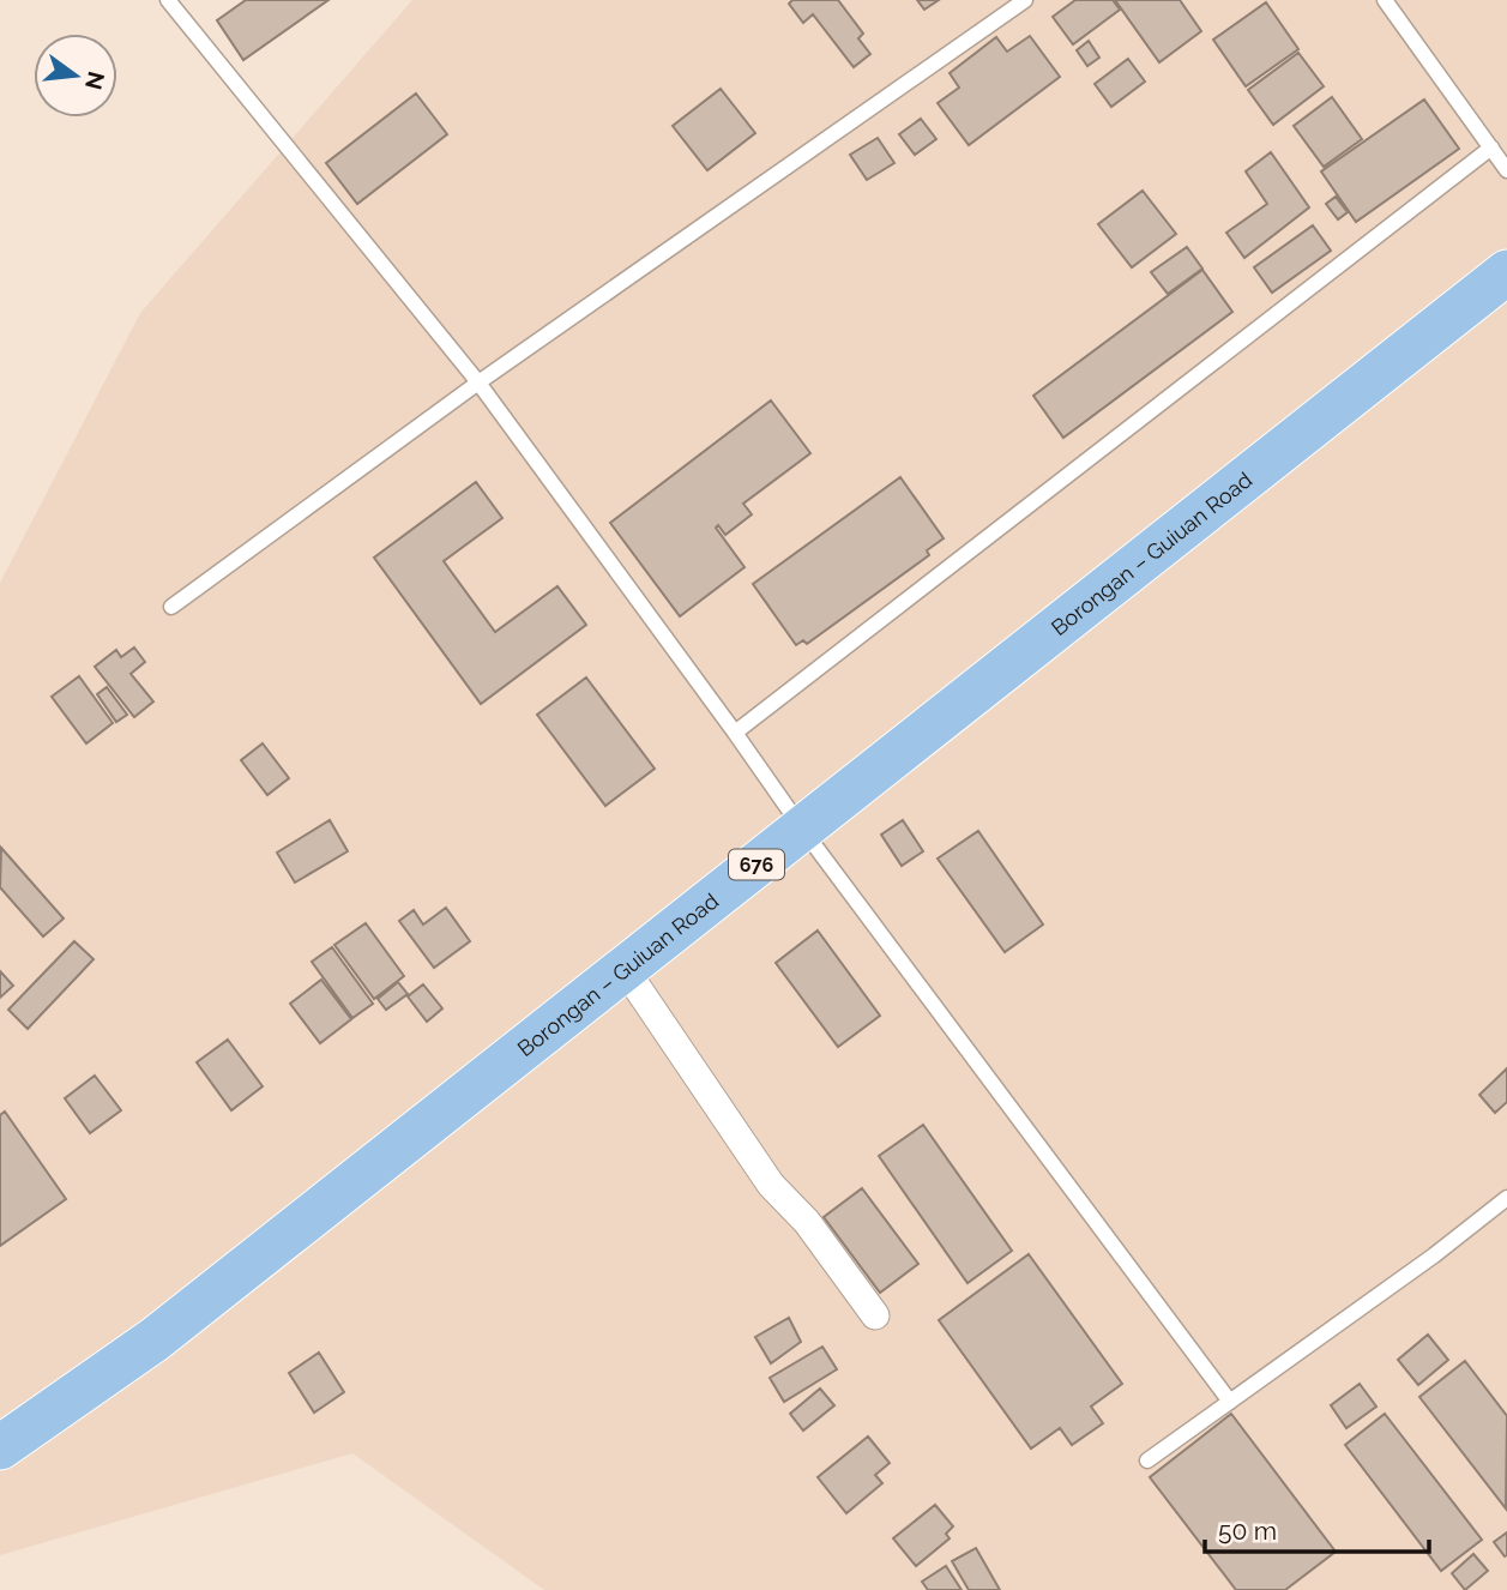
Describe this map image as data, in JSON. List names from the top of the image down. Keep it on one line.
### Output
{"streets":{"main road":["Borongan – Guiuan Road","676"]},"scale_bar":"50 m","north":"right"}
